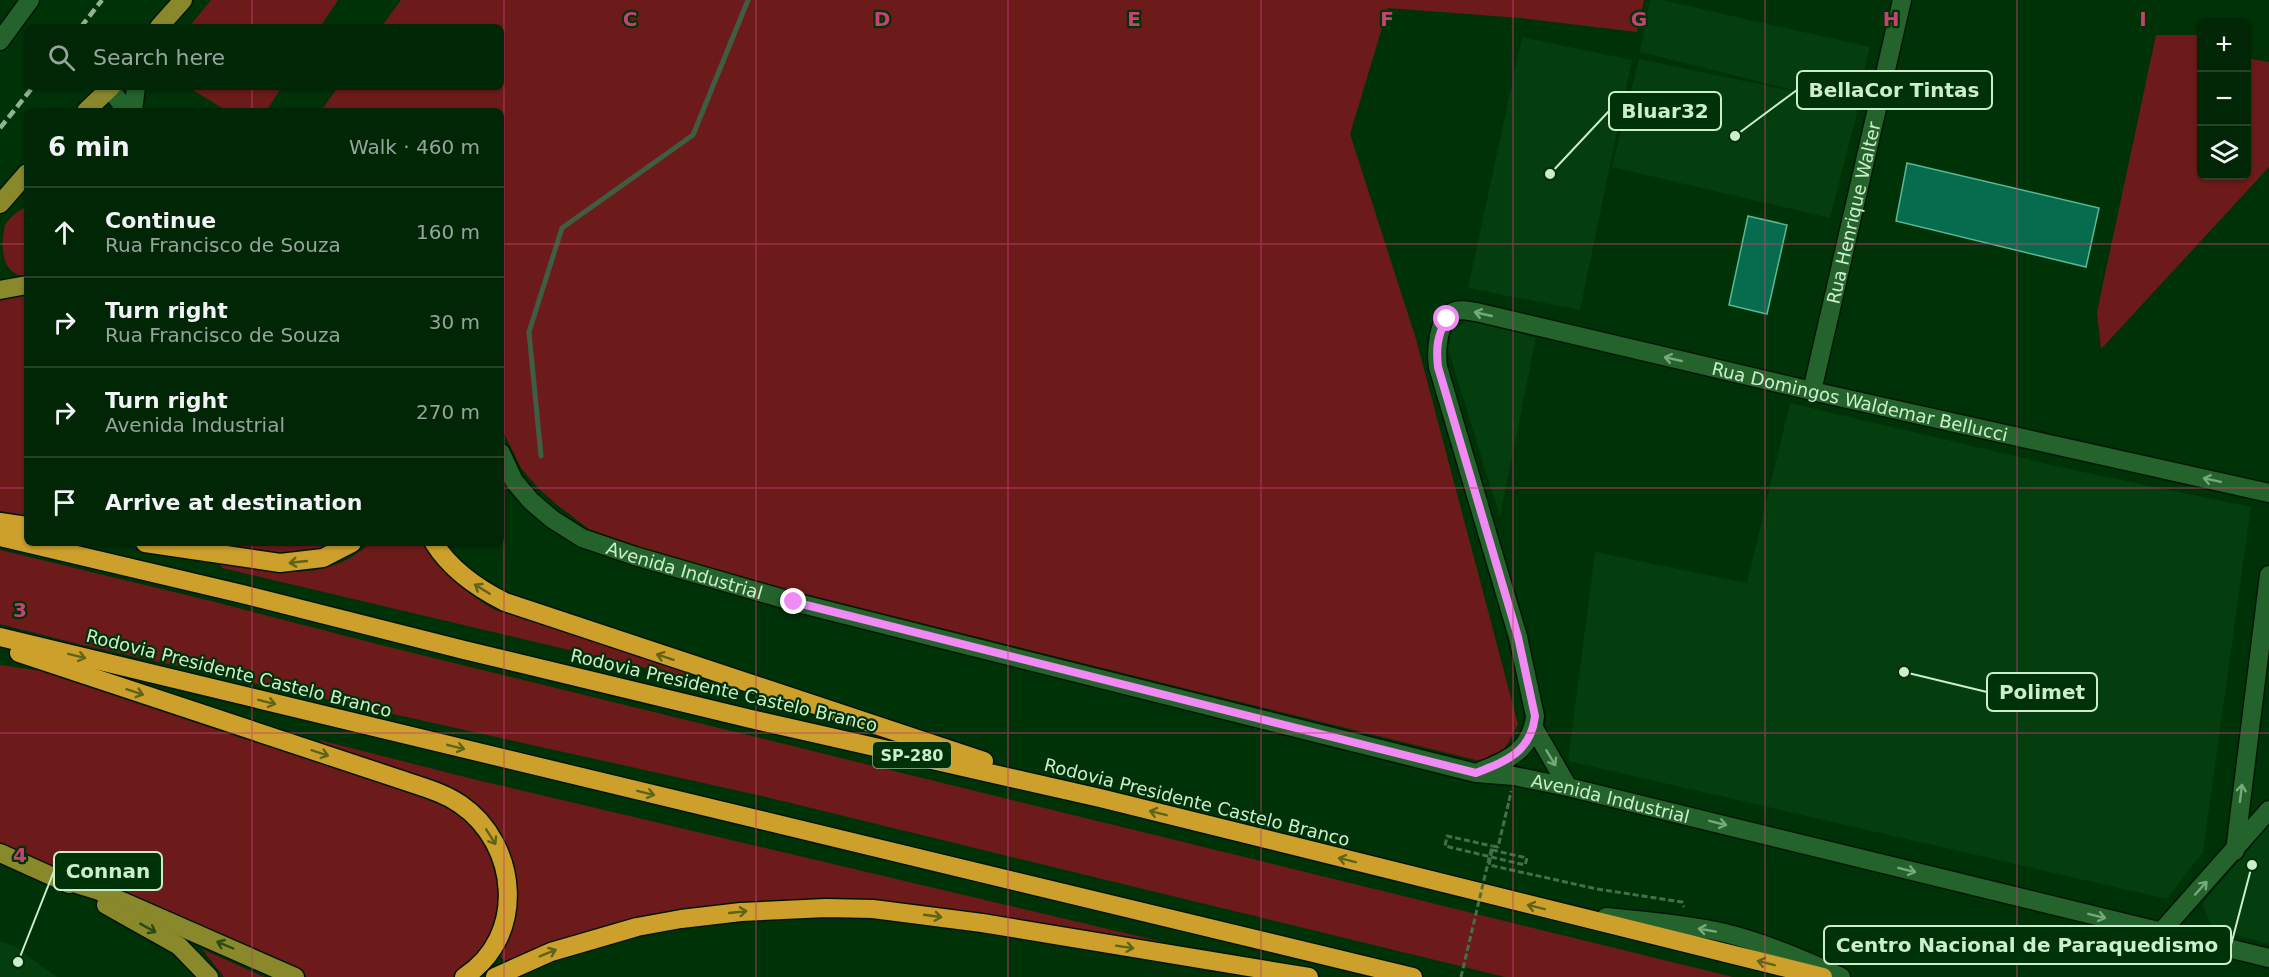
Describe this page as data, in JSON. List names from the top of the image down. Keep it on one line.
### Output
{"streets":{"highway":["Rodovia Presidente Castelo Branco","SP-280"],"street":["Rua Henrique Walter","Rua Domingos Waldemar Bellucci","Avenida Industrial"]},"crossings":[["Rua Henrique Walter","Rua Domingos Waldemar Bellucci"]],"places":["BellaCor Tintas","Bluar32","Polimet","Centro Nacional de Paraquedismo","Connan"],"page":{"map_buttons":["+","−"],"search":"Search here","heading":["6 min","Walk · 460 m"],"list":[["Continue","Rua Francisco de Souza","160 m"],["Turn right","Rua Francisco de Souza","30 m"],["Turn right","Avenida Industrial","270 m"],"Arrive at destination"]},"grid":{"columns":["C","D","E","F","G","H","I"],"rows":["3","4"]}}
